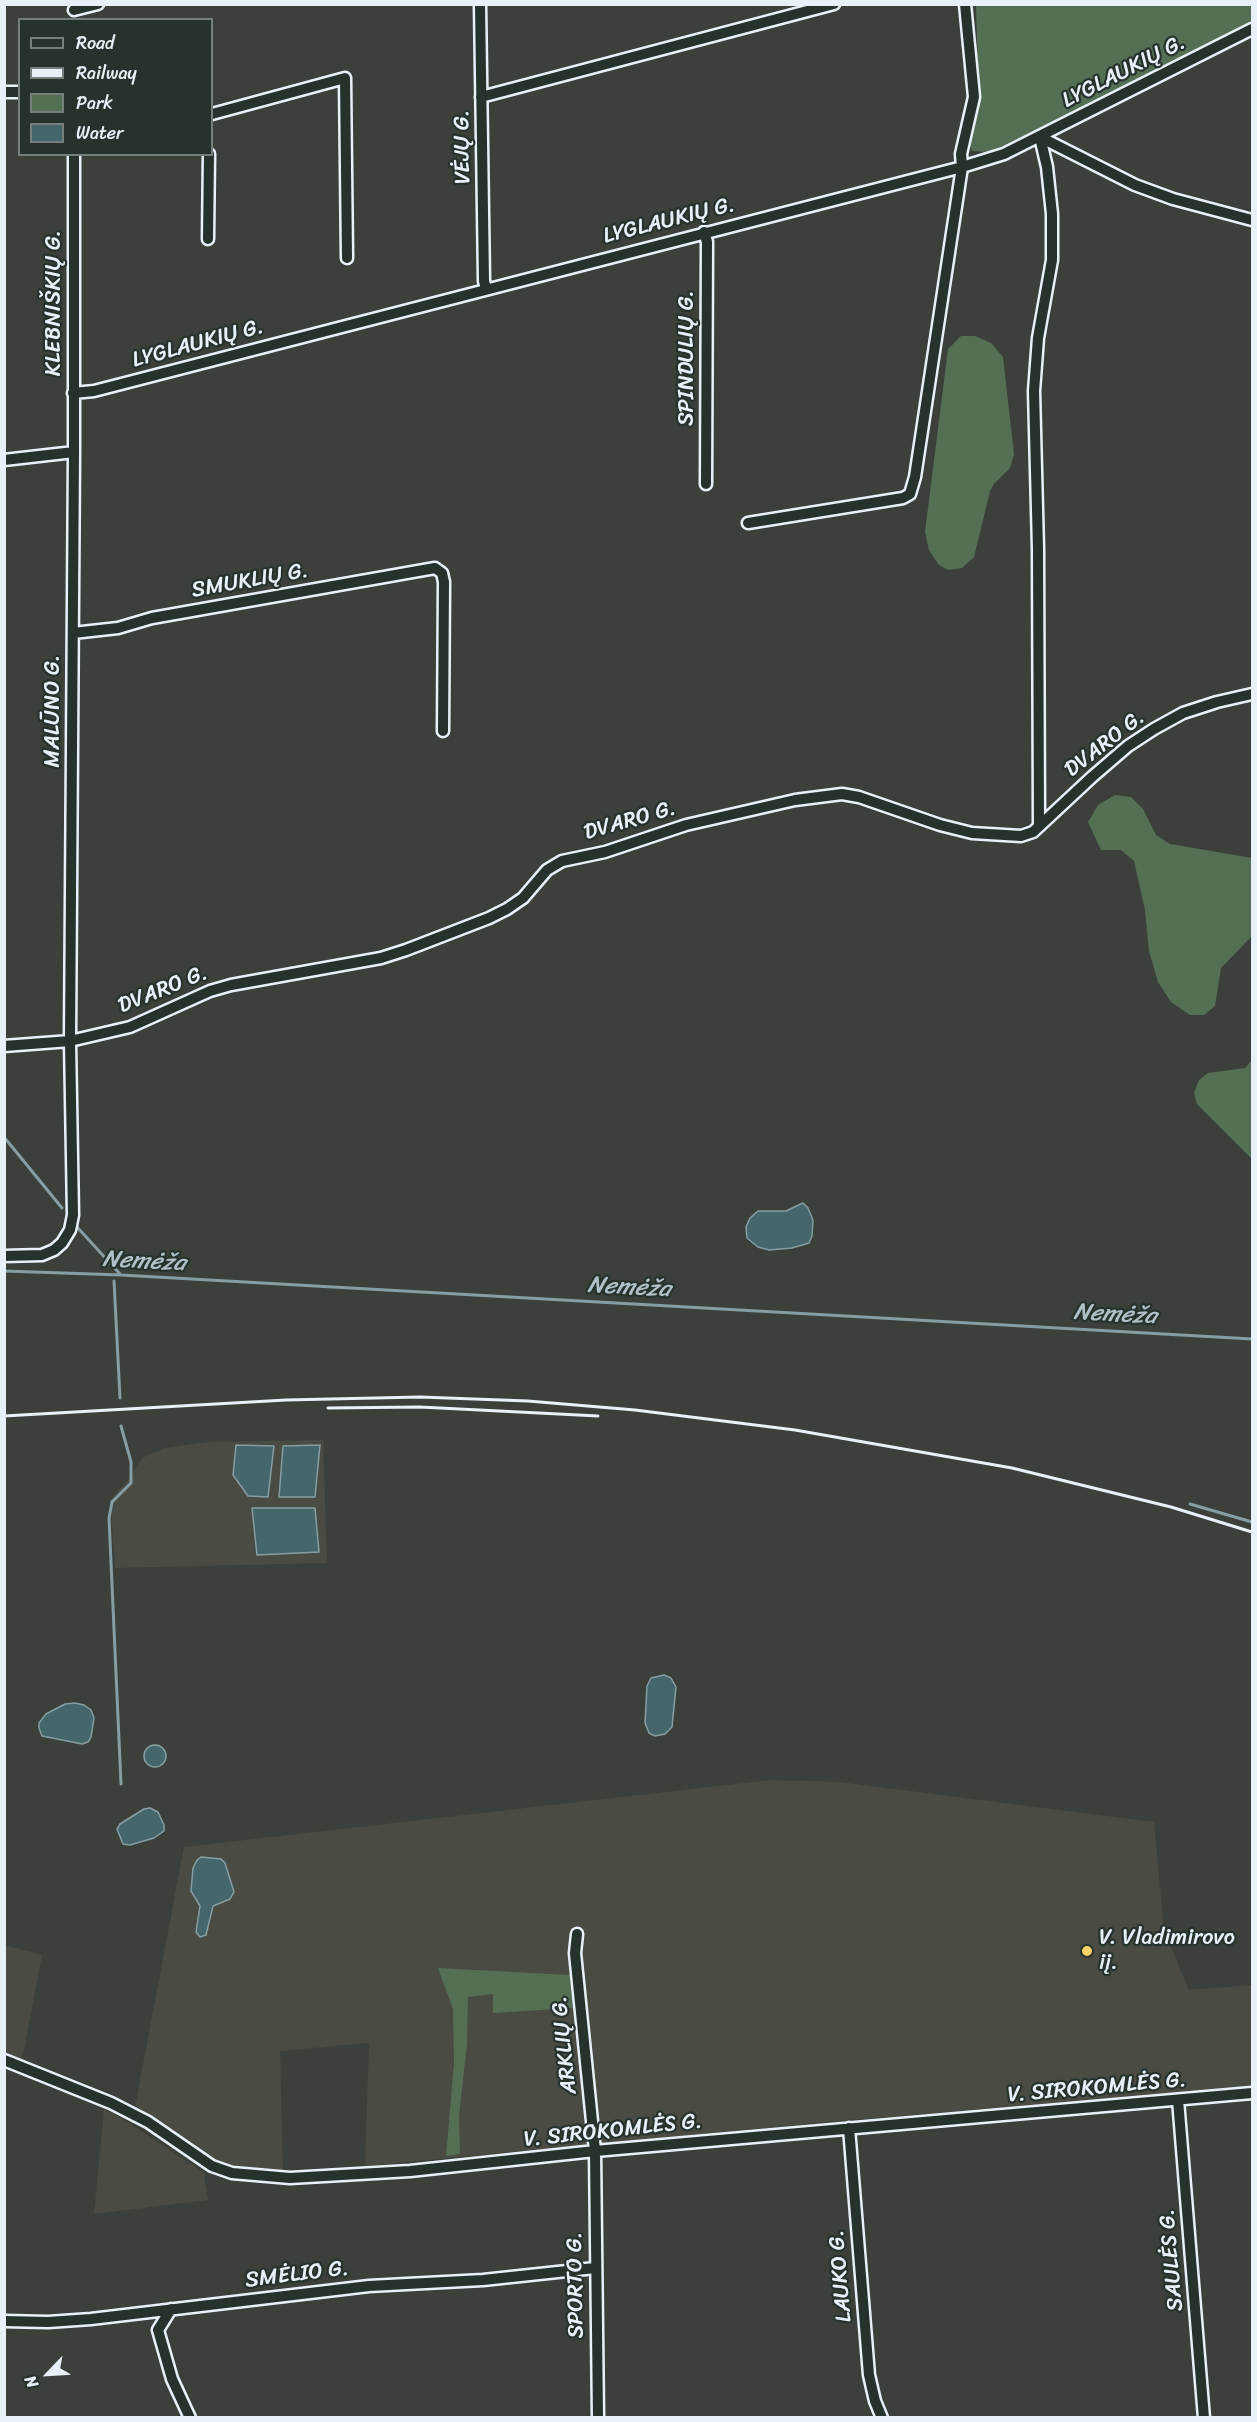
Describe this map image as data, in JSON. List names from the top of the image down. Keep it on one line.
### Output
{"streets":{"street":["LYGLAUKIŲ G.","VĖJŲ G.","KLEBNIŠKIŲ G.","SPINDULIŲ G.","SMUKLIŲ G.","MALŪNO G.","DVARO G.","ARKLIŲ G.","V. SIROKOMLĖS G.","SAULĖS G.","SMĖLIO G.","LAUKO G.","SPORTO G."]},"crossings":[["LYGLAUKIŲ G.","VĖJŲ G."],["LYGLAUKIŲ G.","KLEBNIŠKIŲ G."],["LYGLAUKIŲ G.","SPINDULIŲ G."],["KLEBNIŠKIŲ G.","MALŪNO G."],["SMUKLIŲ G.","MALŪNO G."],["MALŪNO G.","DVARO G."],["ARKLIŲ G.","V. SIROKOMLĖS G."],["ARKLIŲ G.","SPORTO G."],["V. SIROKOMLĖS G.","SAULĖS G."],["V. SIROKOMLĖS G.","LAUKO G."],["V. SIROKOMLĖS G.","SPORTO G."],["SMĖLIO G.","SPORTO G."]],"water":["Nemėža"],"places":["V. Vladimirovo iį."],"legend":["Road","Railway","Park","Water"],"north":"bottom left"}
